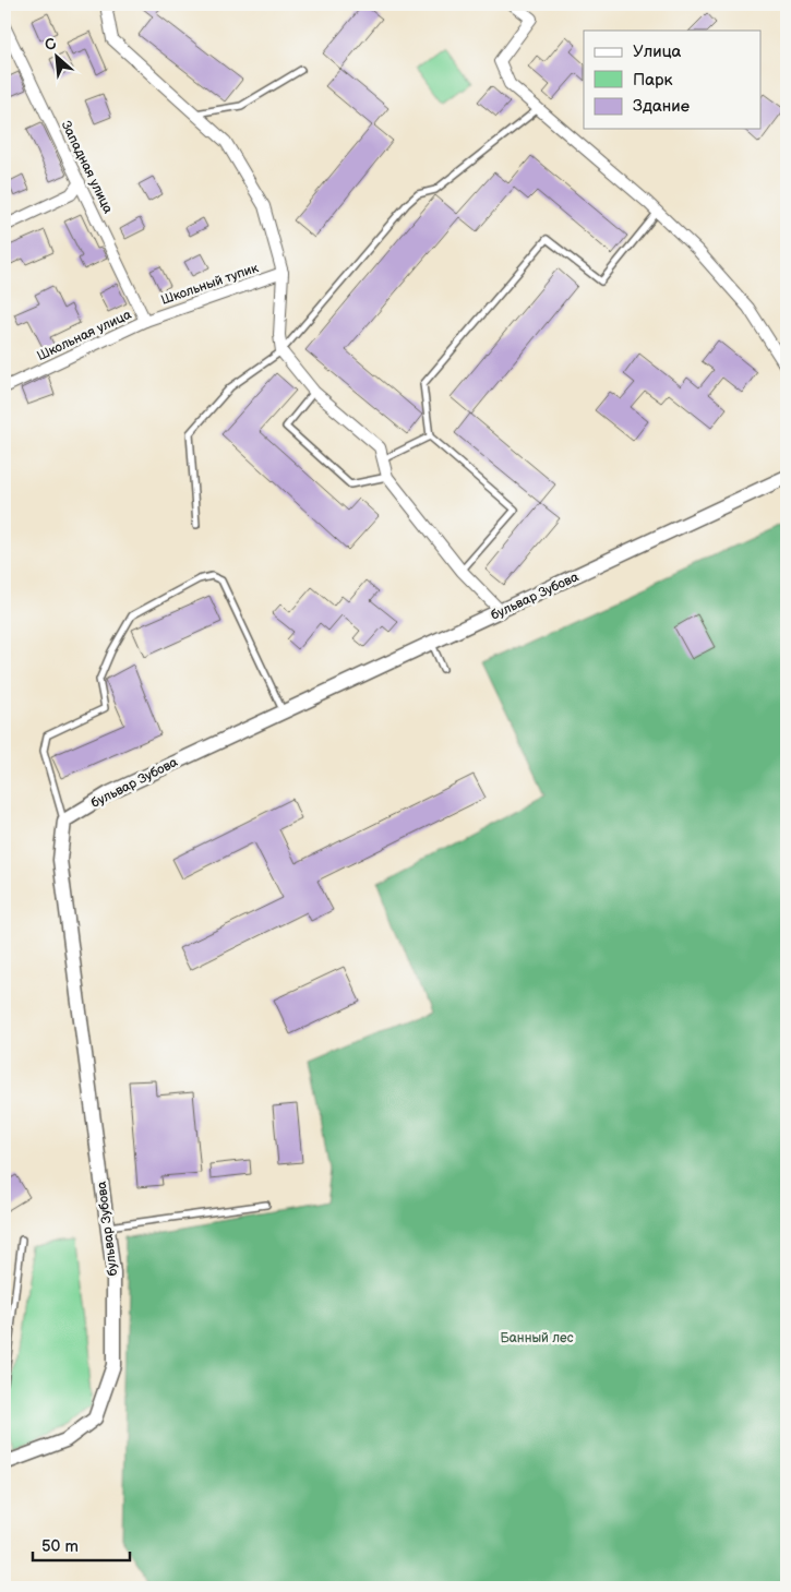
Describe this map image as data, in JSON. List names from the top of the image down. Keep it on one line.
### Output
{"streets":{"street":["Западная улица","Школьный тупик","Школьная улица","бульвар Зубова"]},"crossings":[["Западная улица","Школьный тупик"],["Западная улица","Школьная улица"],["Школьный тупик","Школьная улица"]],"parks":["Банный лес"],"legend":["Улица","Парк","Здание"],"scale_bar":"50 m","north":"top left"}
